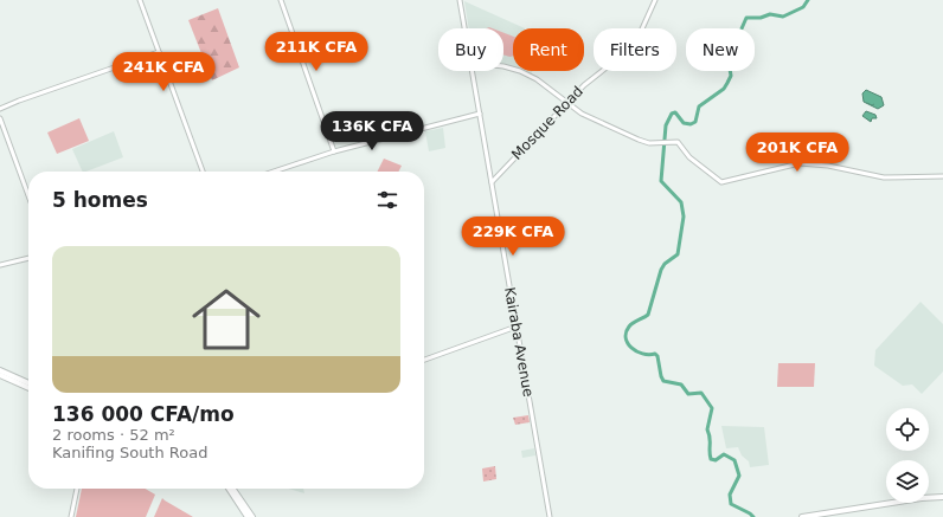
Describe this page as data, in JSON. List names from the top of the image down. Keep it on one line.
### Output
{"streets":{"street":["Mosque Road","Kairaba Avenue"]},"crossings":[["Mosque Road","Kairaba Avenue"]],"page":{"chip":["Buy","Rent","Filters","New"],"price":["211K CFA","241K CFA","136K CFA","201K CFA","229K CFA"],"heading":"5 homes","list":[{"name":"136 000 CFA/mo","note":"2 rooms · 52 m² · Kanifing South Road"}]}}
